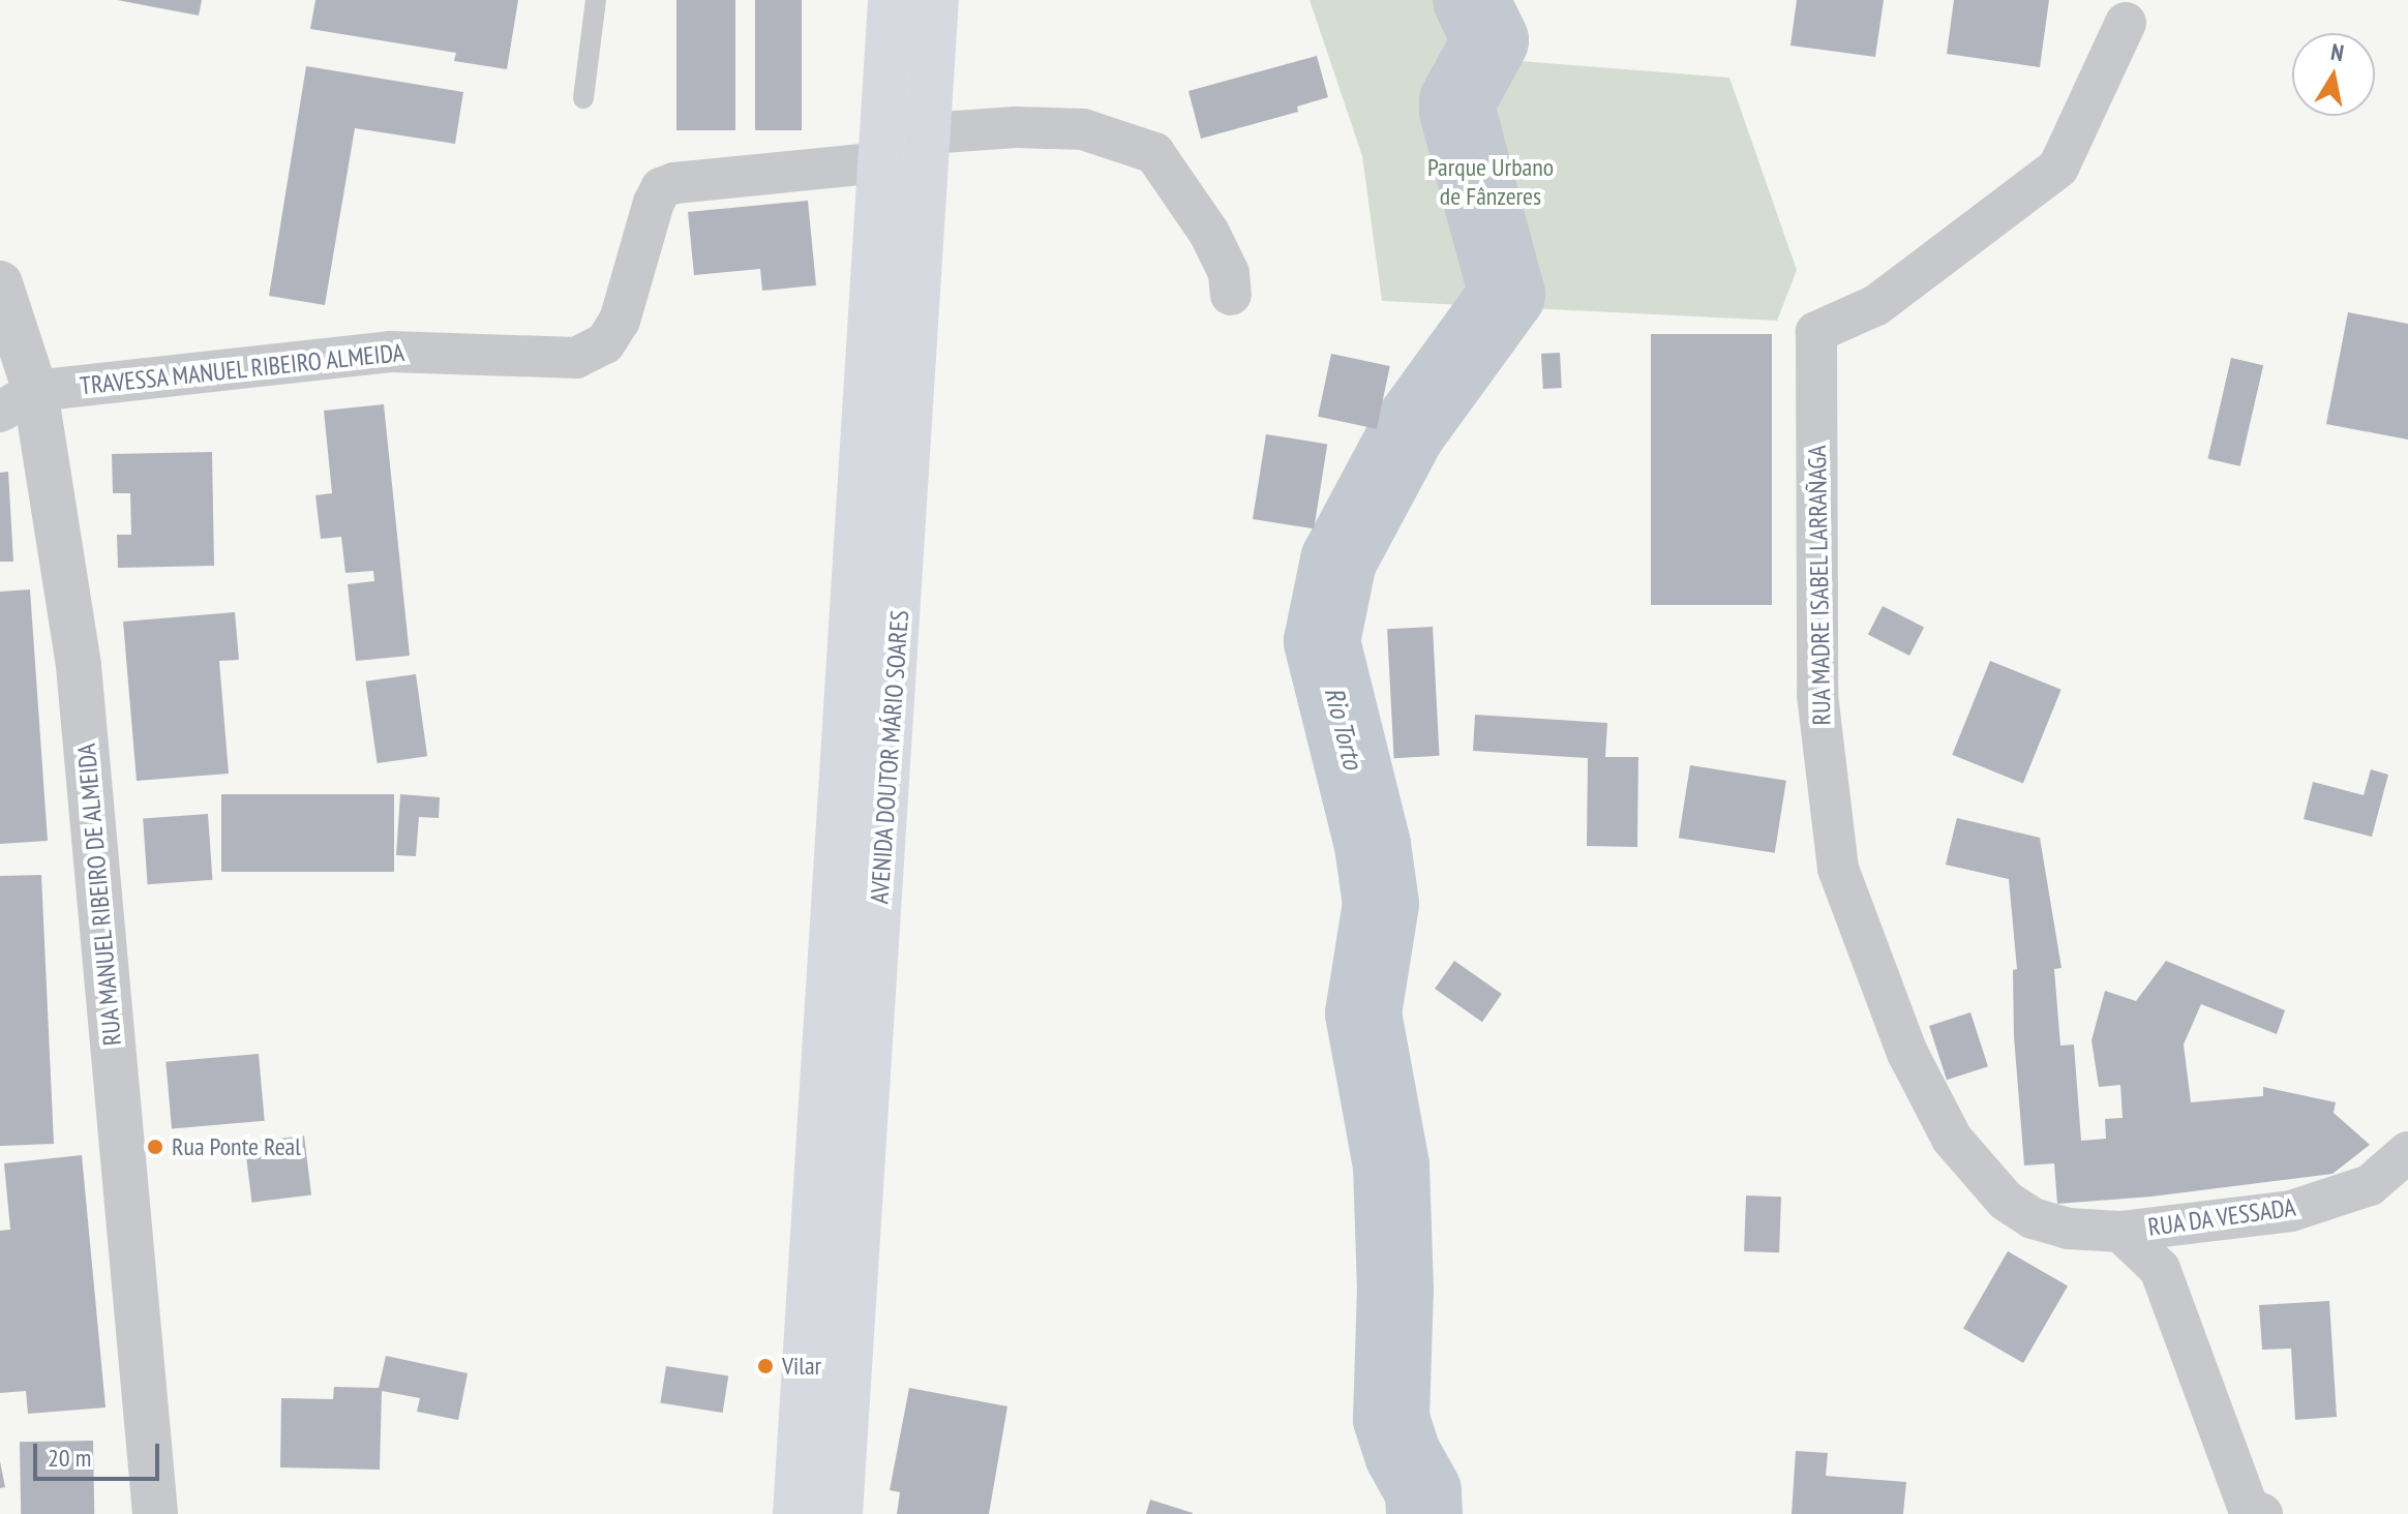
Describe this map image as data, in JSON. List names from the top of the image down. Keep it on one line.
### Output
{"streets":{"main road":["AVENIDA DOUTOR MÁRIO SOARES"],"street":["TRAVESSA MANUEL RIBEIRO ALMEIDA","RUA MADRE ISABEL LARRAÑAGA","RUA MANUEL RIBEIRO DE ALMEIDA","RUA DA VESSADA"]},"crossings":[["TRAVESSA MANUEL RIBEIRO ALMEIDA","AVENIDA DOUTOR MÁRIO SOARES"],["TRAVESSA MANUEL RIBEIRO ALMEIDA","RUA MANUEL RIBEIRO DE ALMEIDA"],["RUA MADRE ISABEL LARRAÑAGA","RUA DA VESSADA"]],"water":["Rio Torto"],"parks":["Parque Urbano de Fânzeres"],"places":["Rua Ponte Real","Vilar"],"scale_bar":"20 m","north":"top"}
